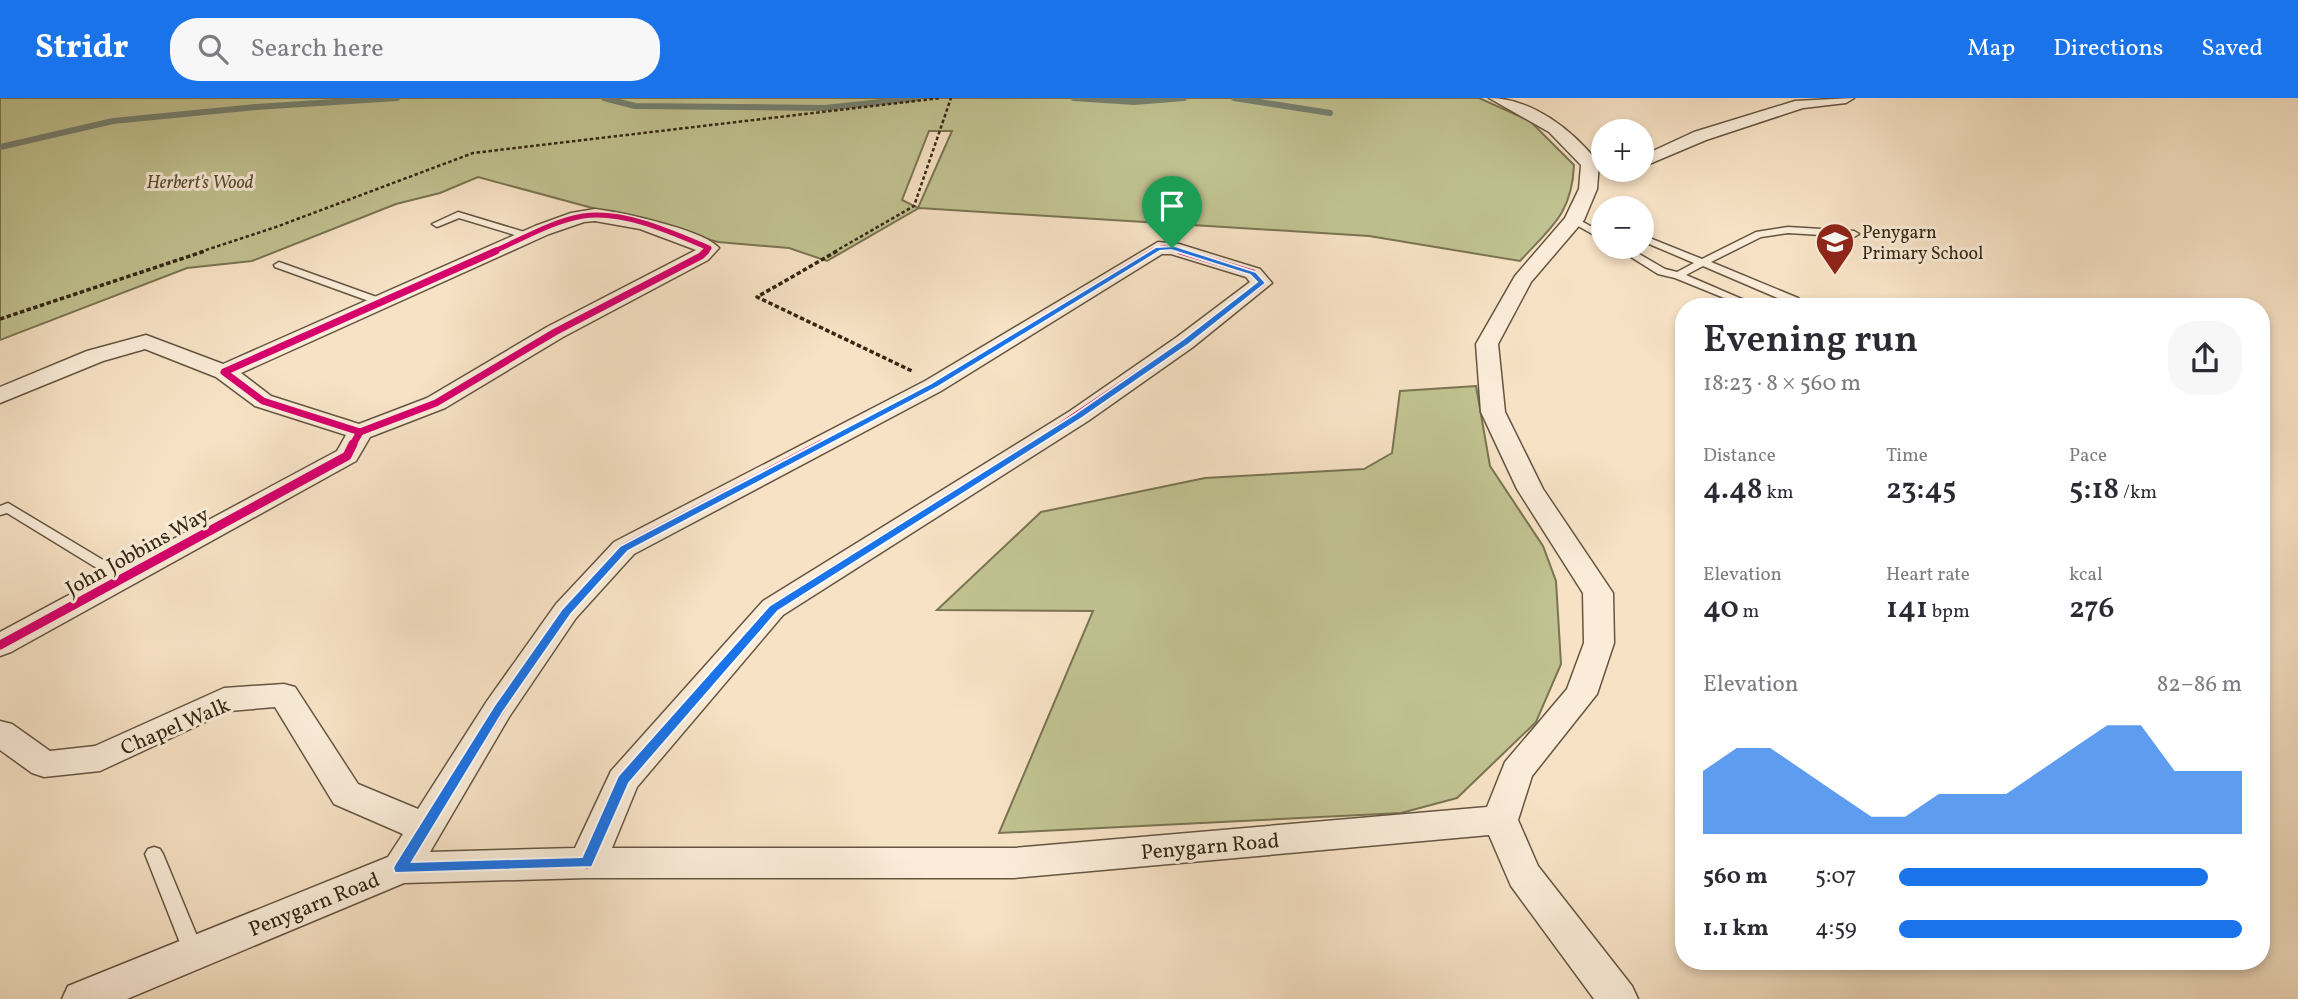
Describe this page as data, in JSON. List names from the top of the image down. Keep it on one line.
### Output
{"streets":{"street":["John Jobbins Way","Chapel Walk","Penygarn Road"]},"parks":["Herbert's Wood"],"places":{"school or university":["Penygarn Primary School"]},"page":{"header":"Stridr","search":"Search here","nav":["Map","Directions","Saved"],"map_buttons":["+","−"],"heading":["Evening run","18:23 · 8 × 560 m"],"stats":[["Distance","4.48 km"],["Time","23:45"],["Pace","5:18 /km"],["Elevation","40 m"],["Heart rate","141 bpm"],["kcal","276"]],"chart":["Elevation","82–86 m"],"list":[{"name":"560 m","note":"5:07"},{"name":"1.1 km","note":"4:59"}]}}
